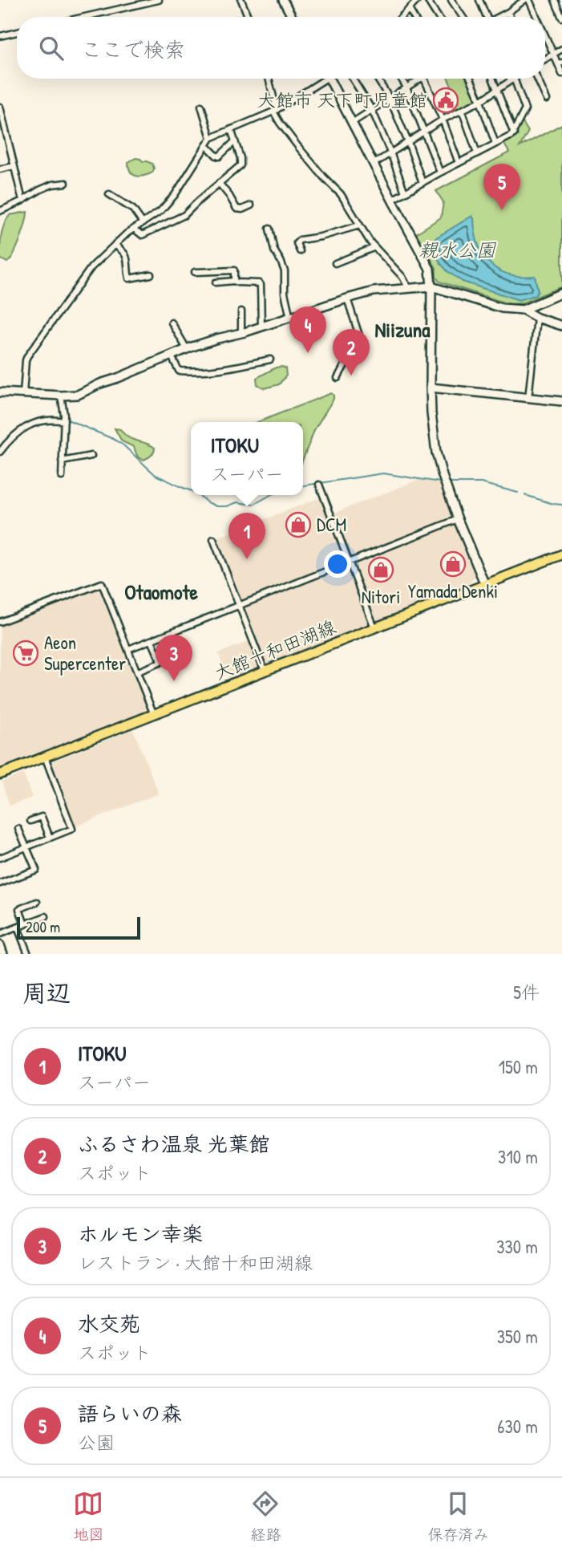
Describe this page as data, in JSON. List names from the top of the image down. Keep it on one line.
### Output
{"streets":{"main road":["大館十和田湖線"]},"districts":["Niizuna","Otaomote"],"water":["親水公園"],"places":{"public building":["大館市 天下町児童館"],"shop":["DCM","Yamada Denki","Nitori"],"supermarket":["Aeon Supercenter"]},"scale_bar":"200 m","page":{"search":"ここで検索","pins":["5","4","2","1","3"],"popup":["ITOKU","スーパー"],"scale":"200 m","heading":["周辺","5件"],"list":[{"mark":"1","name":"ITOKU","note":"スーパー","value":"150 m"},{"mark":"2","name":"ふるさわ温泉 光葉館","note":"スポット","value":"310 m"},{"mark":"3","name":"ホルモン幸楽","note":"レストラン · 大館十和田湖線","value":"330 m"},{"mark":"4","name":"水交苑","note":"スポット","value":"350 m"},{"mark":"5","name":"語らいの森","note":"公園","value":"630 m"}],"nav":["地図","経路","保存済み"]}}
